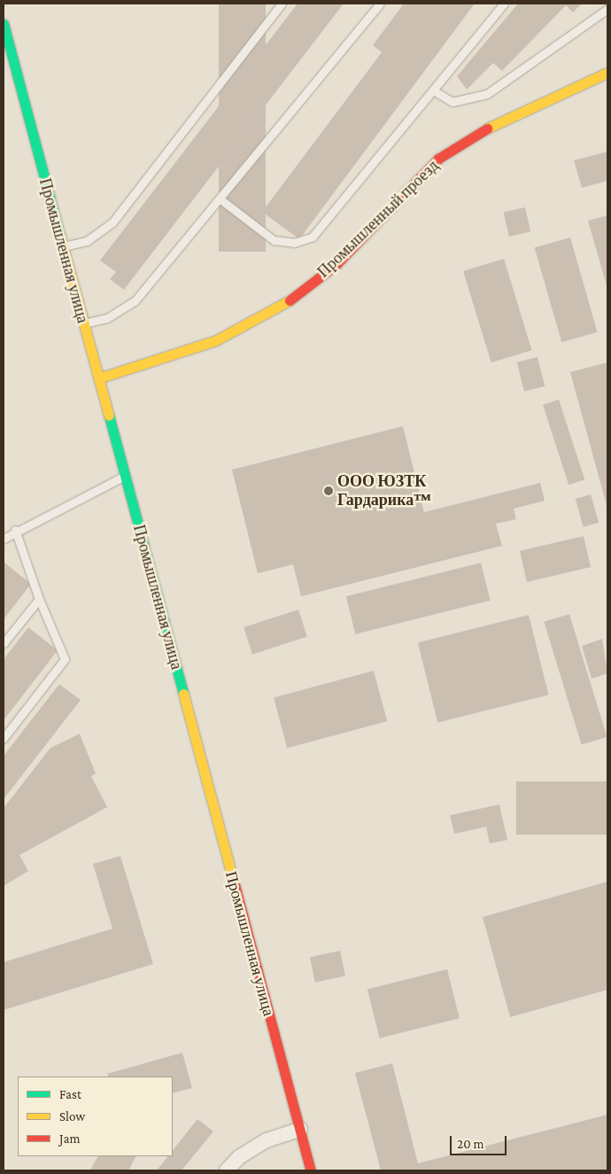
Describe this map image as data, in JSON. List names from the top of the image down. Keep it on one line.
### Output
{"streets":{"street":["Промышленный проезд","Промышленная улица"]},"crossings":[["Промышленный проезд","Промышленная улица"]],"places":["ООО ЮЗТК Гардарика™"],"legend":["Fast","Slow","Jam"],"scale_bar":"20 m"}
